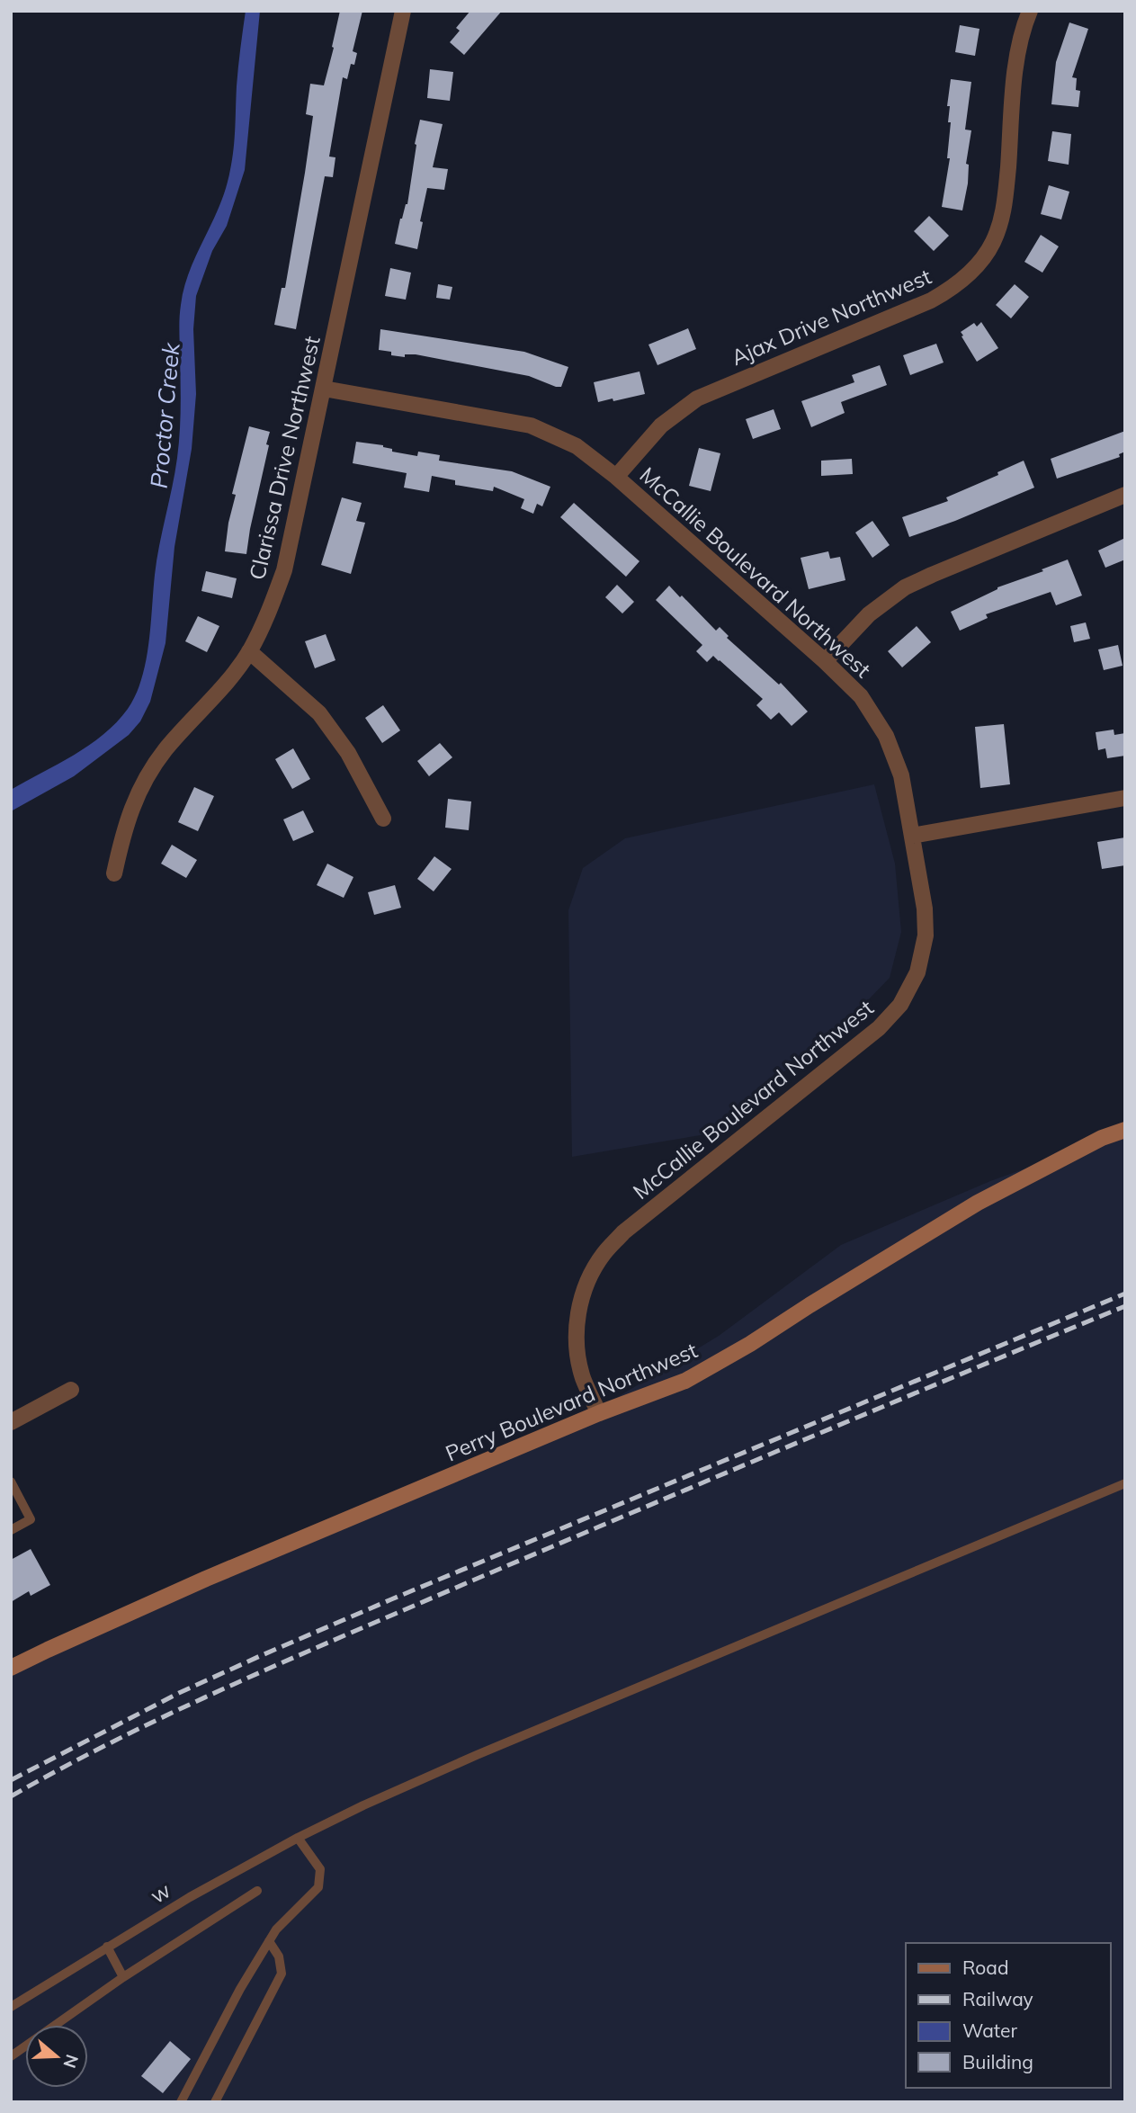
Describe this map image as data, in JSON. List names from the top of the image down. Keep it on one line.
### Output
{"streets":{"street":["Ajax Drive Northwest","Clarissa Drive Northwest","McCallie Boulevard Northwest","Perry Boulevard Northwest"],"lane":["w"]},"crossings":[["Ajax Drive Northwest","McCallie Boulevard Northwest"],["Clarissa Drive Northwest","McCallie Boulevard Northwest"],["McCallie Boulevard Northwest","Perry Boulevard Northwest"]],"water":["Proctor Creek"],"legend":["Road","Railway","Water","Building"],"north":"right"}
